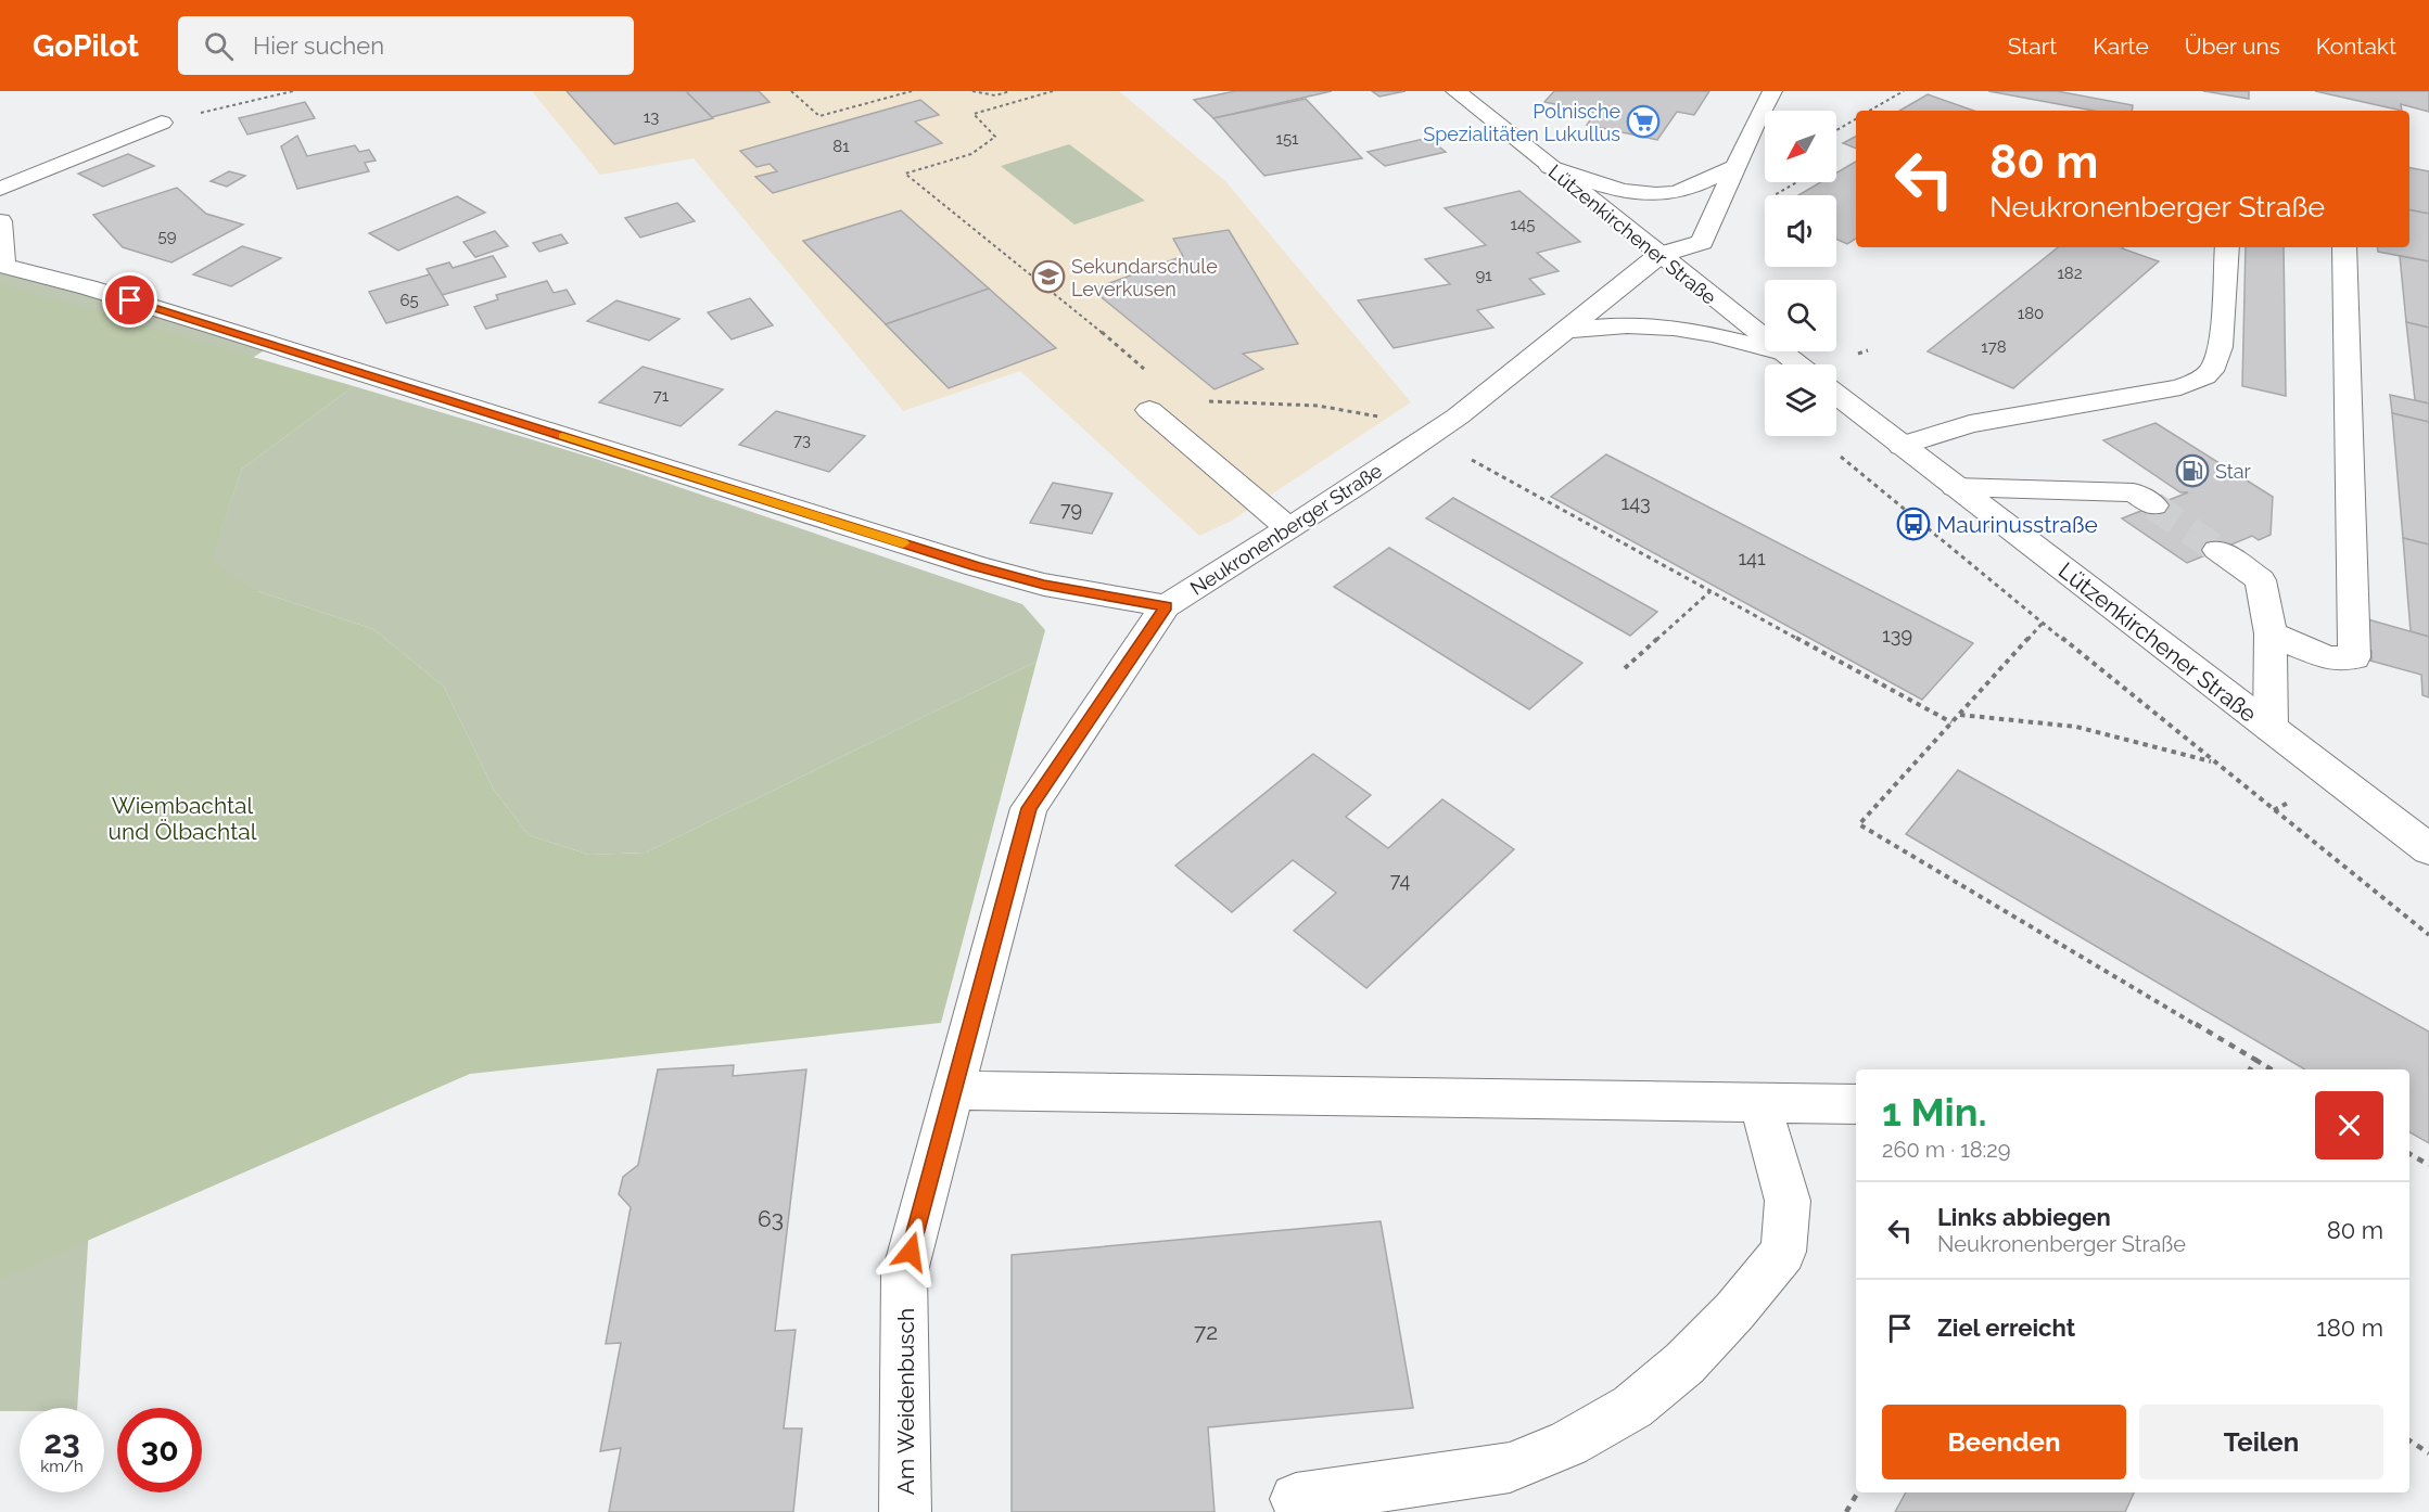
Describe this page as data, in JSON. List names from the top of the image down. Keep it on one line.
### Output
{"streets":{"street":["Lützenkirchener Straße","Neukronenberger Straße","Am Weidenbusch"]},"crossings":[["Lützenkirchener Straße","Neukronenberger Straße"],["Neukronenberger Straße","Am Weidenbusch"]],"parks":["Wiembachtal und Ölbachtal"],"places":{"supermarket":["Polnische Spezialitäten Lukullus"],"school or university":["Sekundarschule Leverkusen"],"fuel station":["Star"],"bus stop":["Maurinusstraße"]},"house_numbers":["13","151","81","145","59","182","91","65","180","178","71","73","143","79","141","139","74","63","72"],"north":"bottom left","page":{"header":"GoPilot","search":"Hier suchen","nav":["Start","Karte","Über uns","Kontakt"],"turn":["80 m","Neukronenberger Straße"],"heading":["1 Min.","260 m · 18:29"],"list":[{"name":"Links abbiegen","note":"Neukronenberger Straße","value":"80 m"},{"name":"Ziel erreicht","value":"180 m"}],"buttons":["Beenden","Teilen"],"speed":"23 km/h","limit":"30"}}
